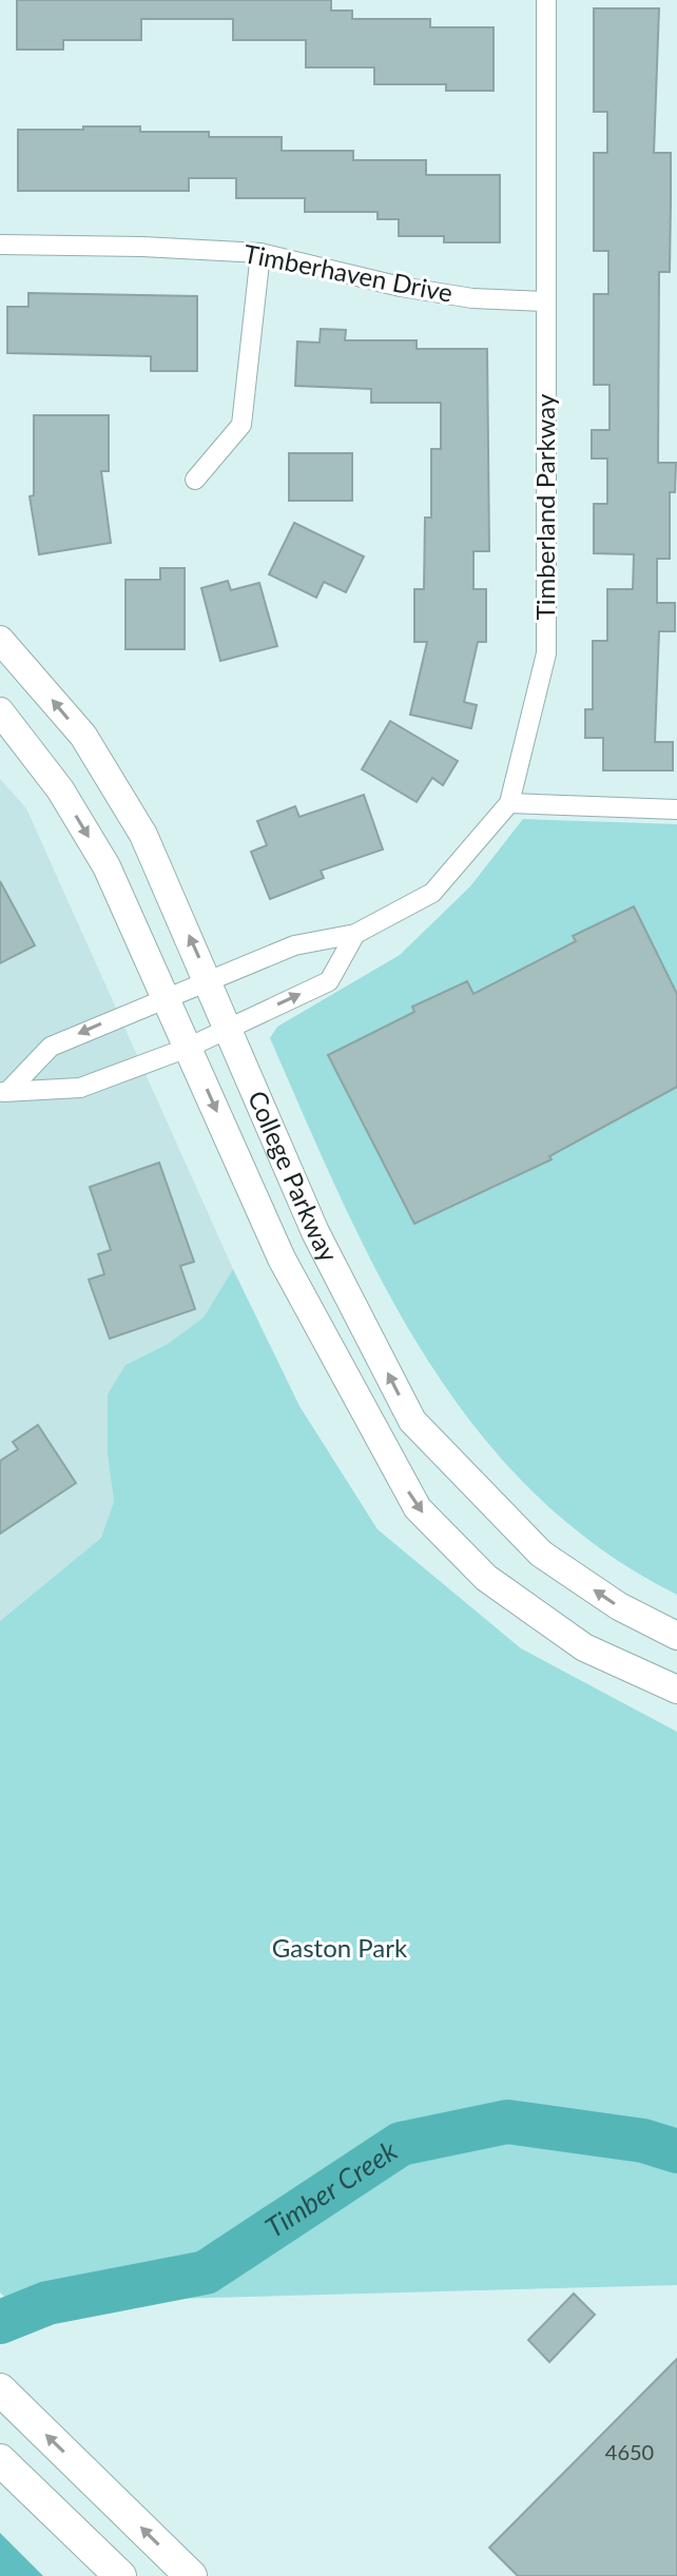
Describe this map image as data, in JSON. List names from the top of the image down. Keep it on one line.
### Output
{"streets":{"main road":["College Parkway"],"street":["Timberhaven Drive","Timberland Parkway"]},"crossings":[["Timberhaven Drive","Timberland Parkway"],["Timberland Parkway","College Parkway"]],"water":["Timber Creek"],"parks":["Gaston Park"],"house_numbers":["4650"]}
